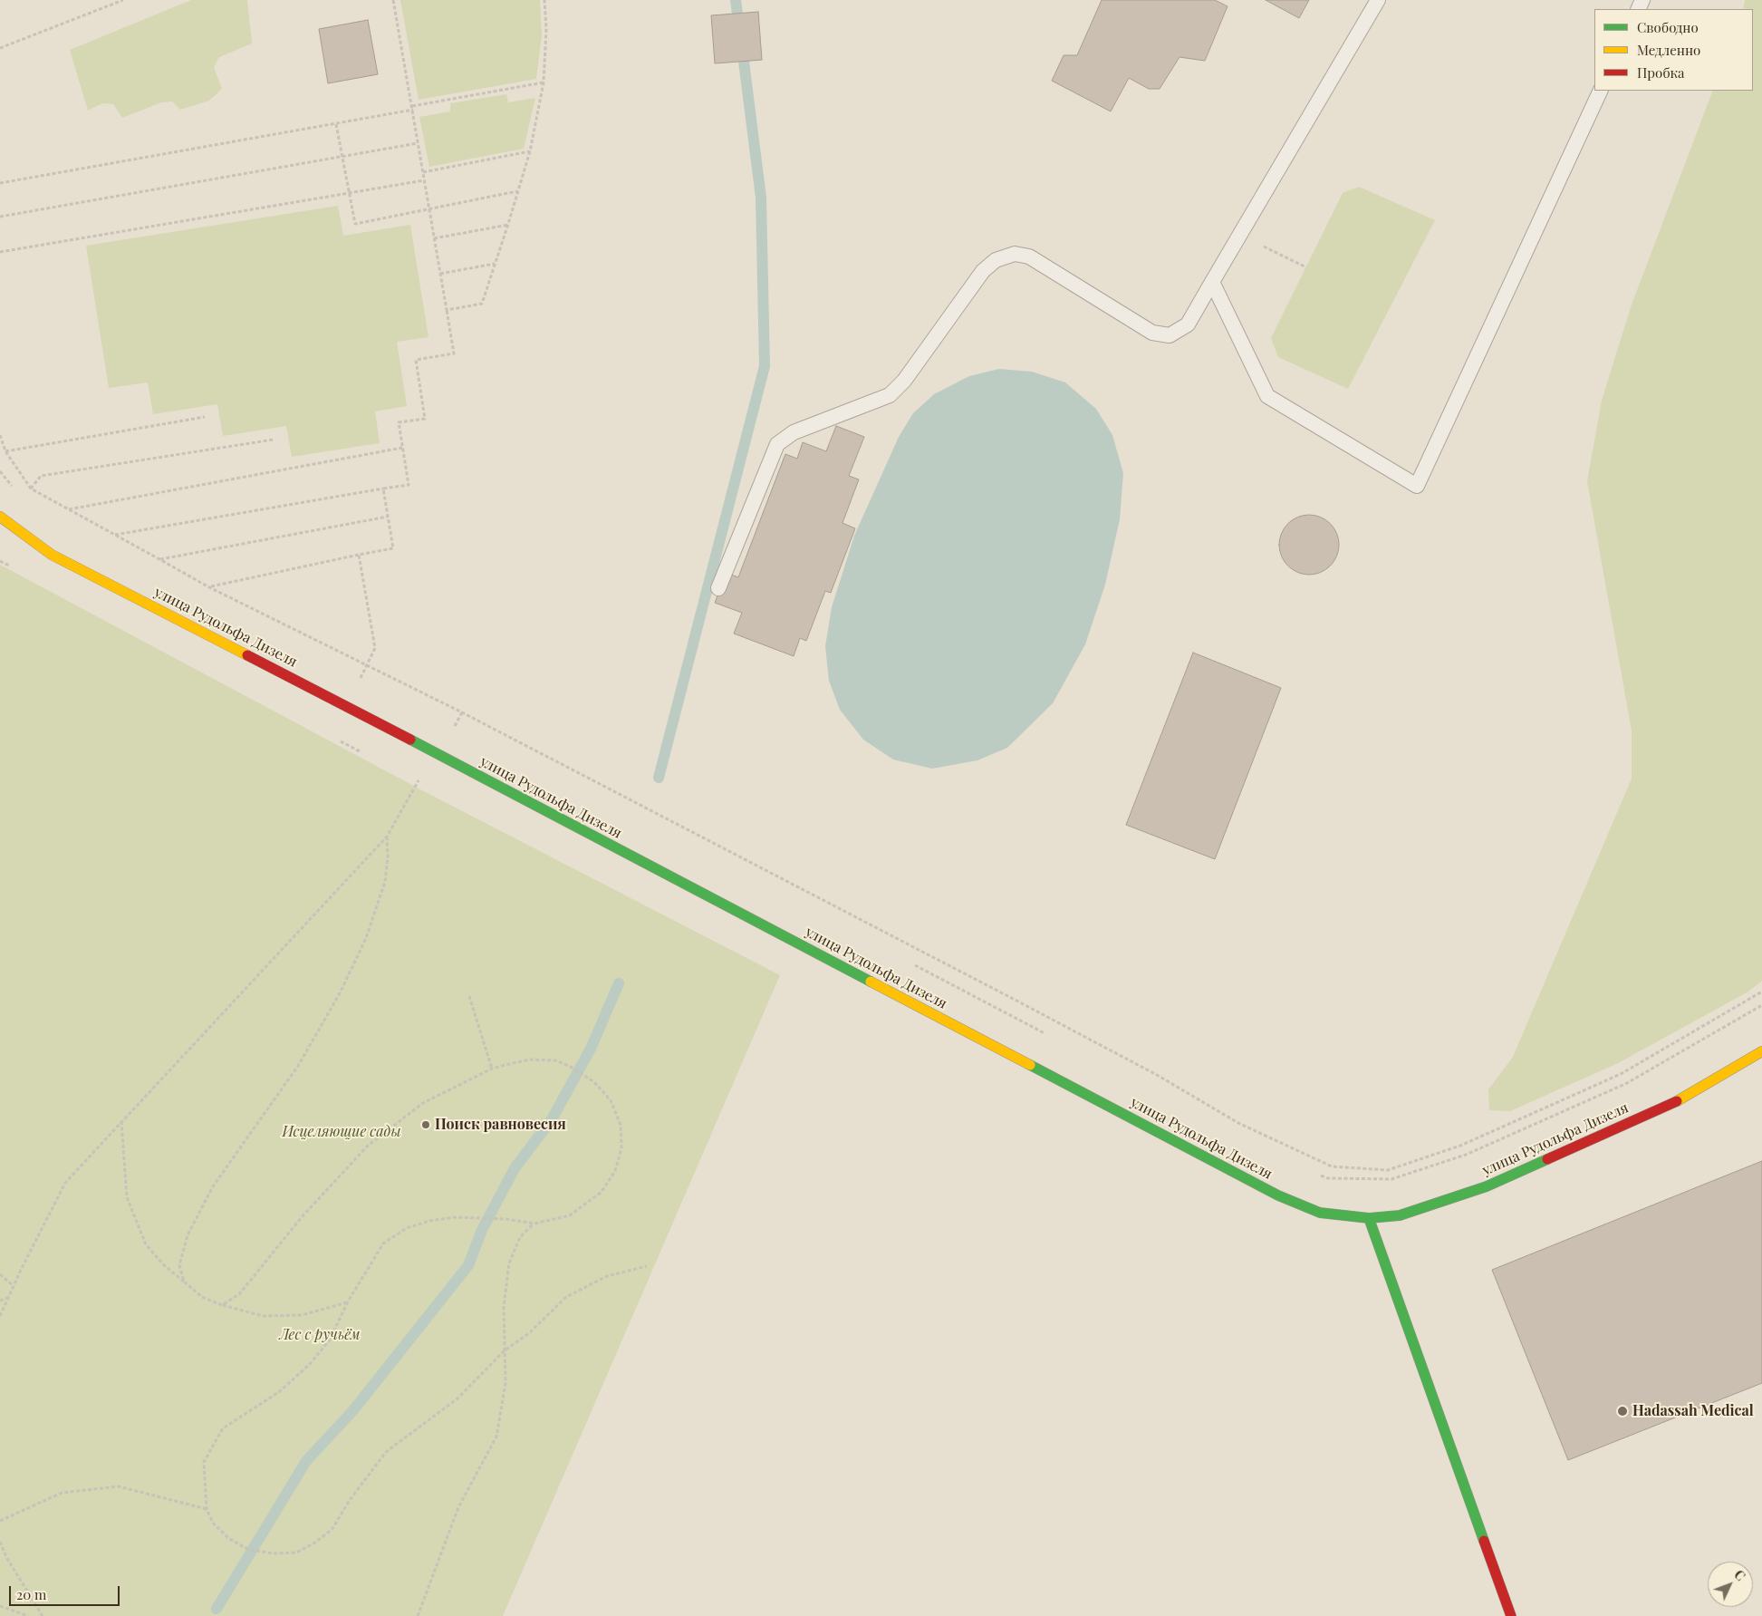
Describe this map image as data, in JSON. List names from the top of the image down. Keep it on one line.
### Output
{"streets":{"street":["улица Рудольфа Дизеля"]},"parks":["Исцеляющие сады","Лес с ручьём"],"places":["Поиск равновесия","Hadassah Medical"],"legend":["Свободно","Медленно","Пробка"],"scale_bar":"20 m","north":"top right"}
